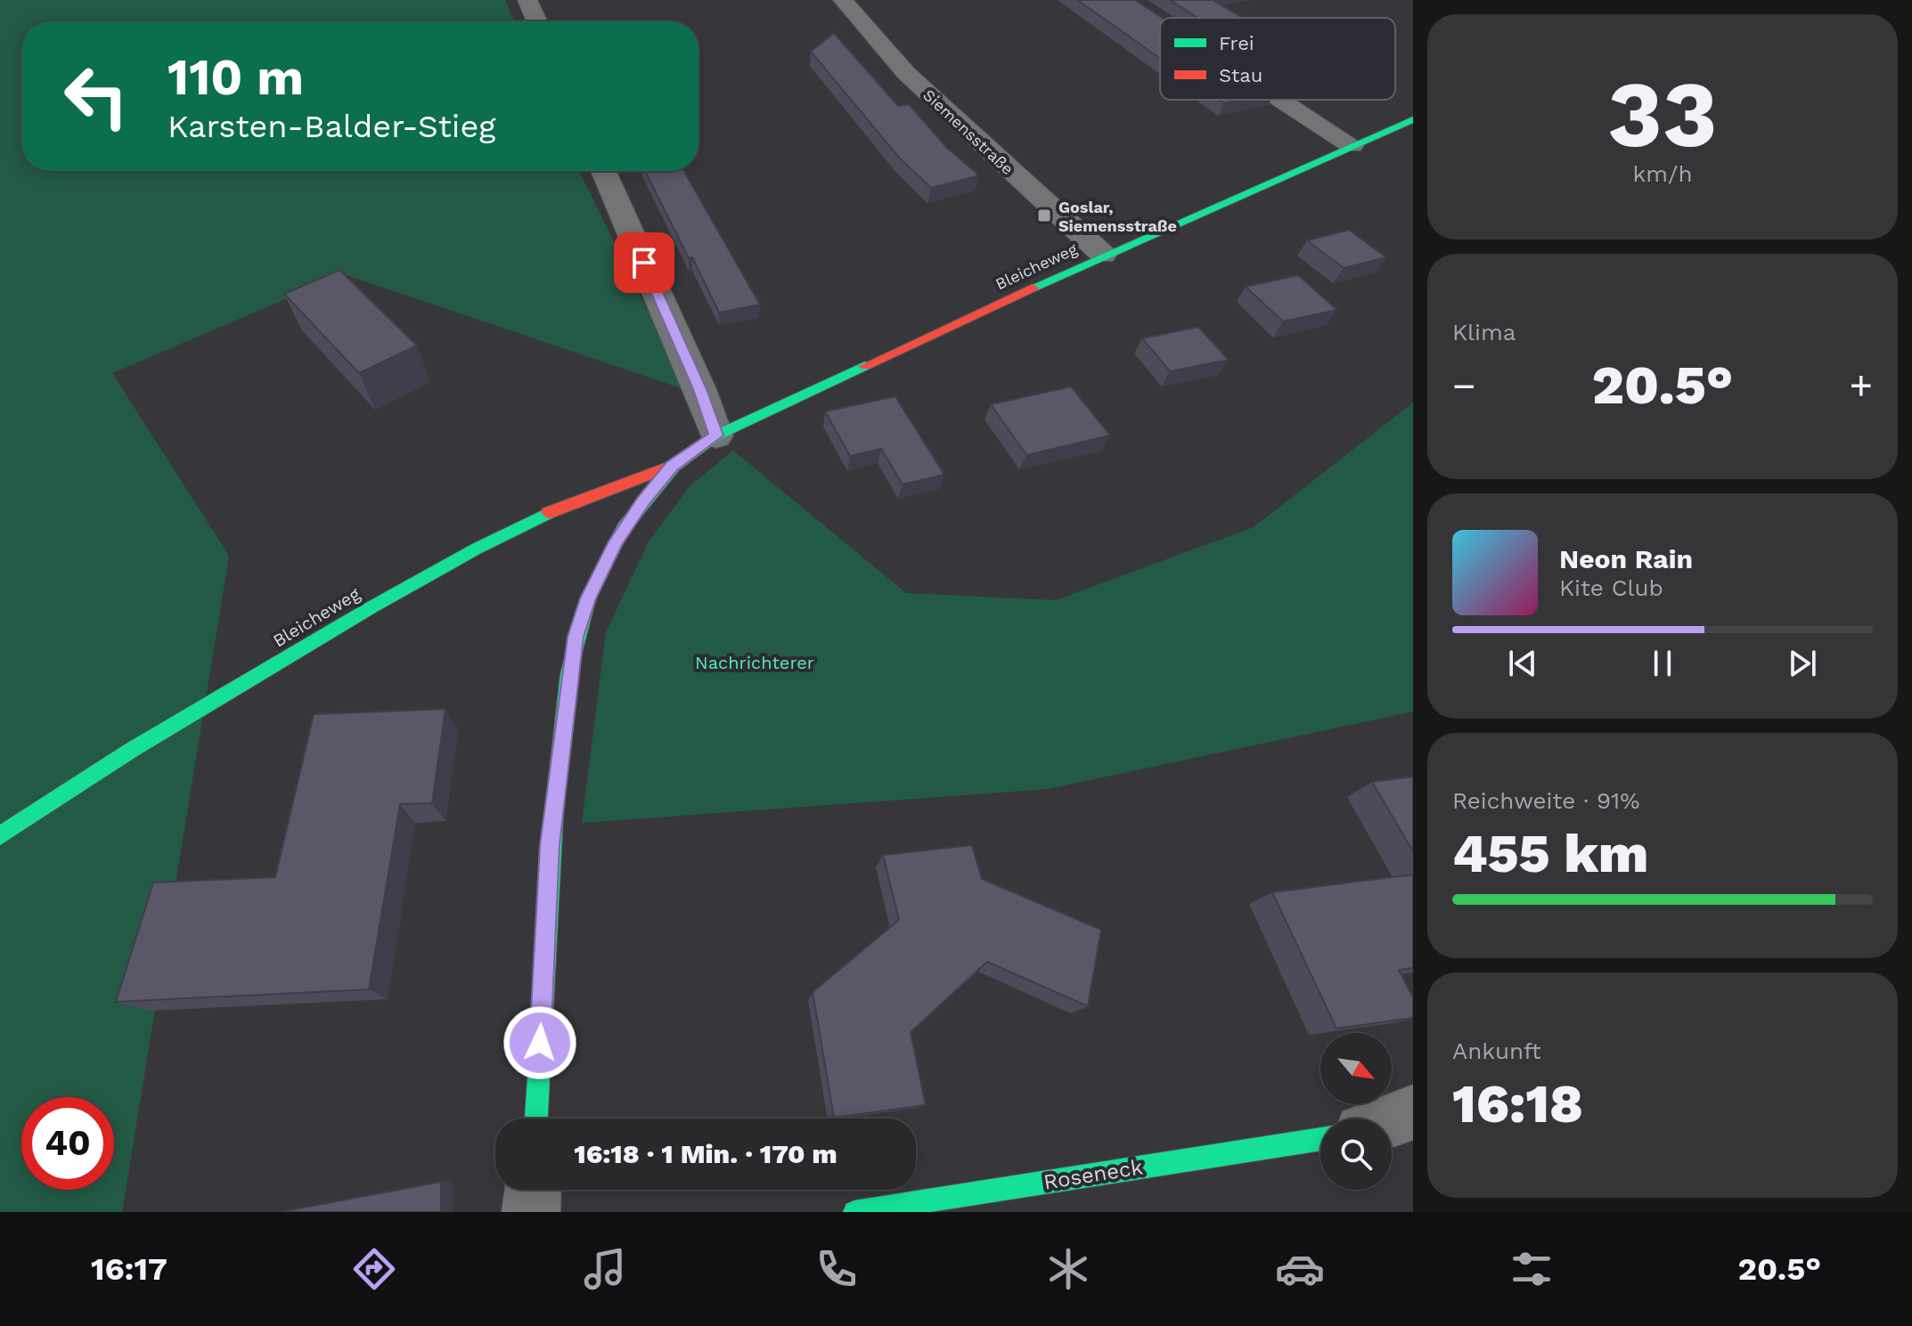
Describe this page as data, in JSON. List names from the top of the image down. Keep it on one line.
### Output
{"streets":{"street":["Siemensstraße","Bleicheweg","Roseneck"]},"crossings":[["Siemensstraße","Bleicheweg"]],"parks":["Nachrichterer"],"places":{"transit":["Goslar, Siemensstraße"]},"legend":["Frei","Stau"],"north":"bottom right","page":{"tile":[["33","km/h"],"Klima",["Reichweite · 91%","455 km"],["Ankunft","16:18"]],"turn":["110 m","Karsten-Balder-Stieg"],"heat":["−","20.5°","+"],"song":["Neon Rain","Kite Club"],"limit":"40","trip":"16:18 · 1 Min. · 170 m","tabs":["16:17","20.5°"]}}
